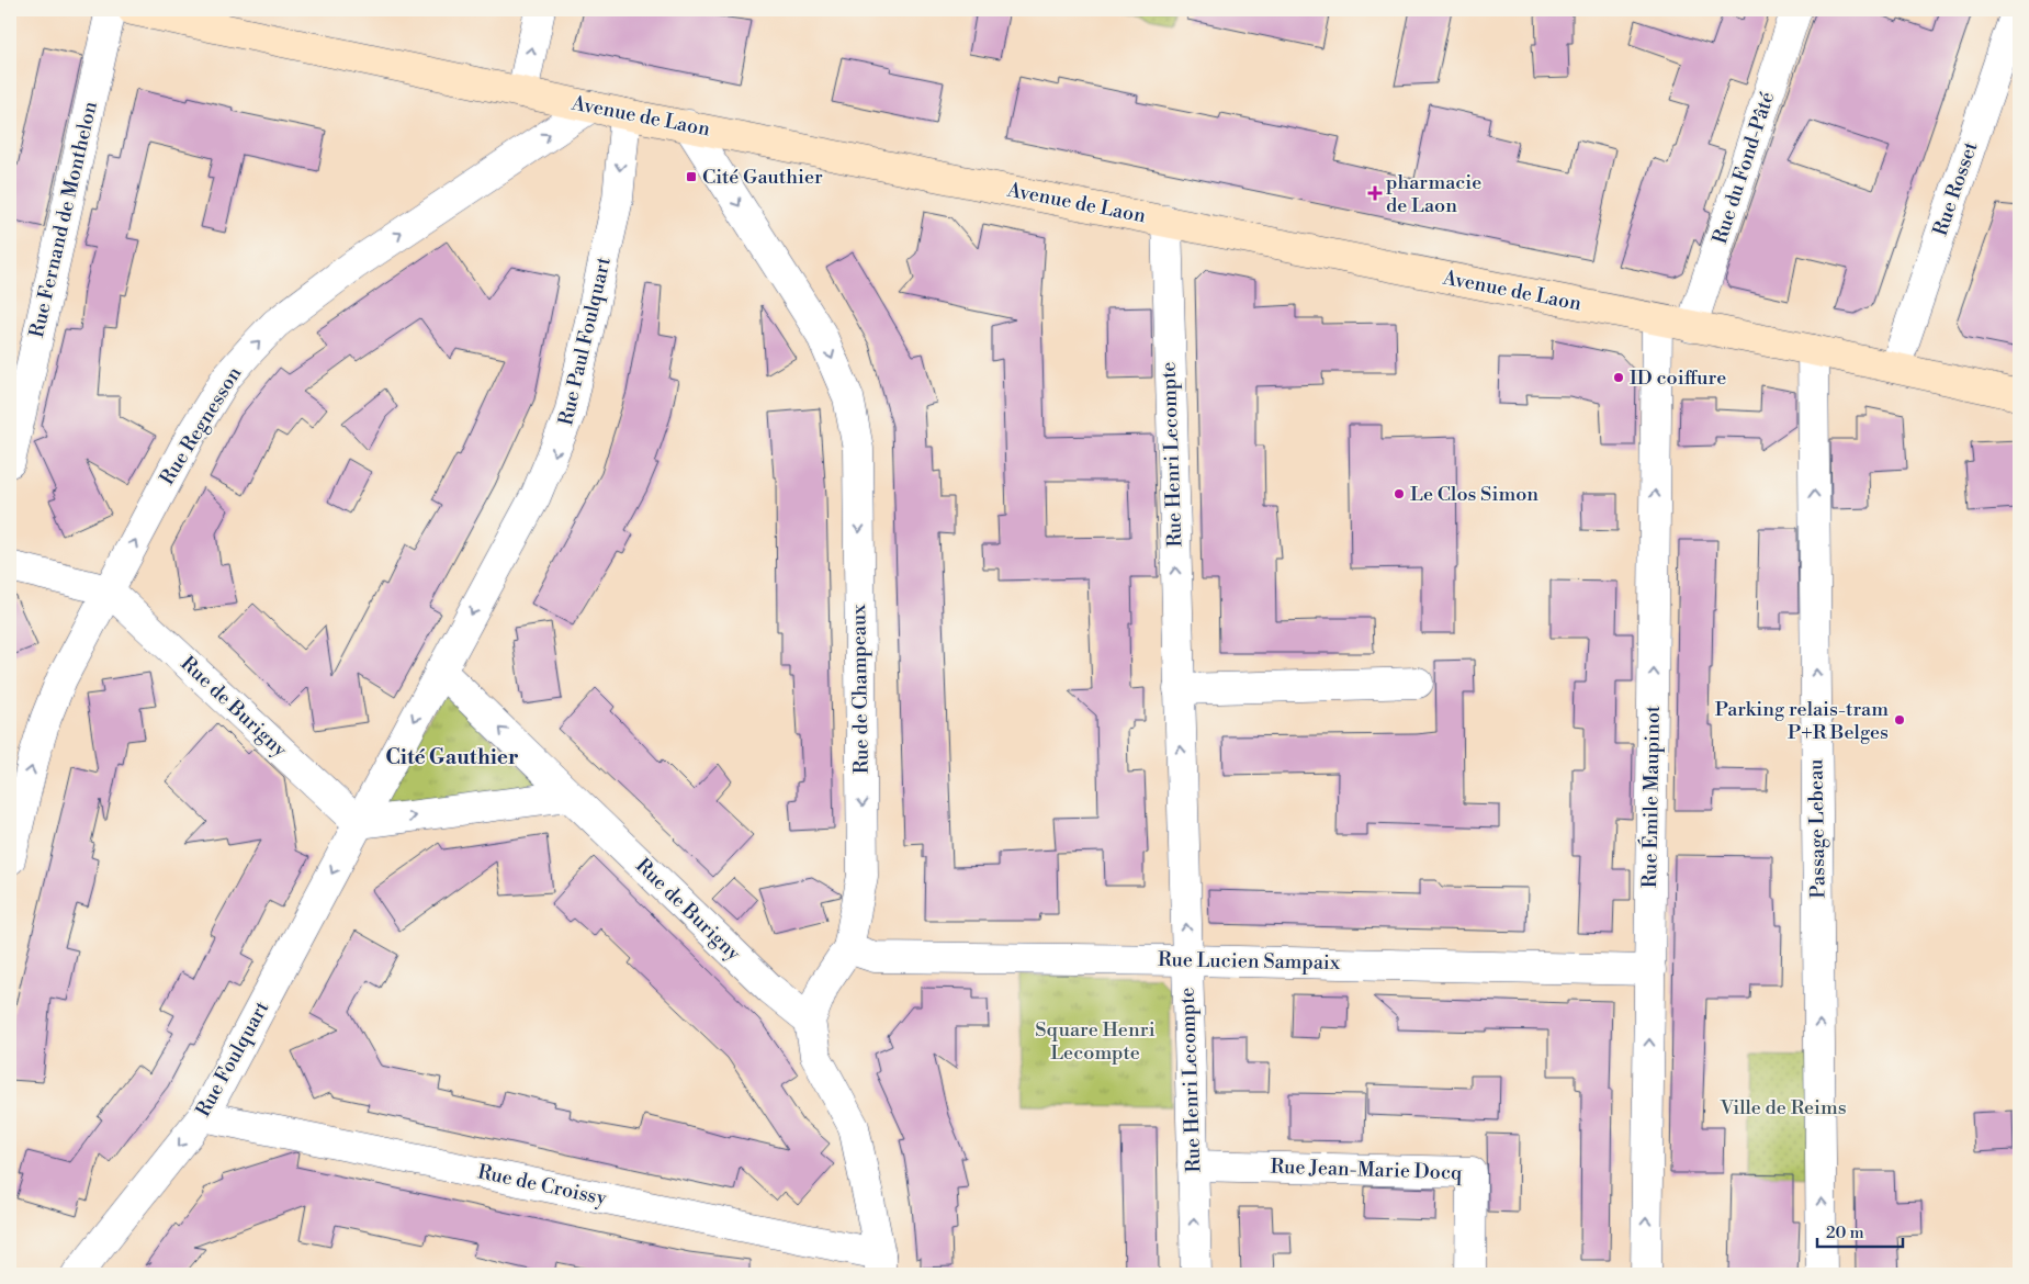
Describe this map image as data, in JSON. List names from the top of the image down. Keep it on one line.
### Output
{"streets":{"main road":["Avenue de Laon"],"street":["Rue du Fond-Pâté","Rue Rosset","Rue Fernand de Monthelon","Rue Paul Foulquart","Rue Regnesson","Rue Henri Lecompte","Rue de Champeaux","Rue de Burigny","Rue Émile Maupinot","Passage Lebeau","Rue Lucien Sampaix","Rue Foulquart","Rue Jean-Marie Docq","Rue de Croissy"]},"crossings":[["Avenue de Laon","Rue du Fond-Pâté"],["Avenue de Laon","Rue Rosset"],["Avenue de Laon","Rue Paul Foulquart"],["Avenue de Laon","Rue Regnesson"],["Avenue de Laon","Rue Henri Lecompte"],["Avenue de Laon","Rue de Champeaux"],["Avenue de Laon","Rue Émile Maupinot"],["Avenue de Laon","Passage Lebeau"],["Rue Paul Foulquart","Rue de Burigny"],["Rue Paul Foulquart","Rue Foulquart"],["Rue Regnesson","Rue de Burigny"],["Rue Henri Lecompte","Rue Lucien Sampaix"],["Rue Henri Lecompte","Rue Jean-Marie Docq"],["Rue de Champeaux","Rue de Burigny"],["Rue de Champeaux","Rue Lucien Sampaix"],["Rue de Burigny","Rue Foulquart"],["Rue Émile Maupinot","Rue Lucien Sampaix"],["Rue Foulquart","Rue de Croissy"]],"one_way":["Rue Paul Foulquart","Rue Regnesson","Rue Henri Lecompte","Rue de Champeaux","Rue Émile Maupinot","Passage Lebeau","Rue Foulquart"],"districts":["Cité Gauthier"],"parks":["Square Henri Lecompte","Ville de Reims"],"places":{"transit":["Cité Gauthier"],"health":["pharmacie de Laon"],"other":["ID coiffure","Le Clos Simon","Parking relais-tram P+R Belges"]},"scale_bar":"20 m"}
